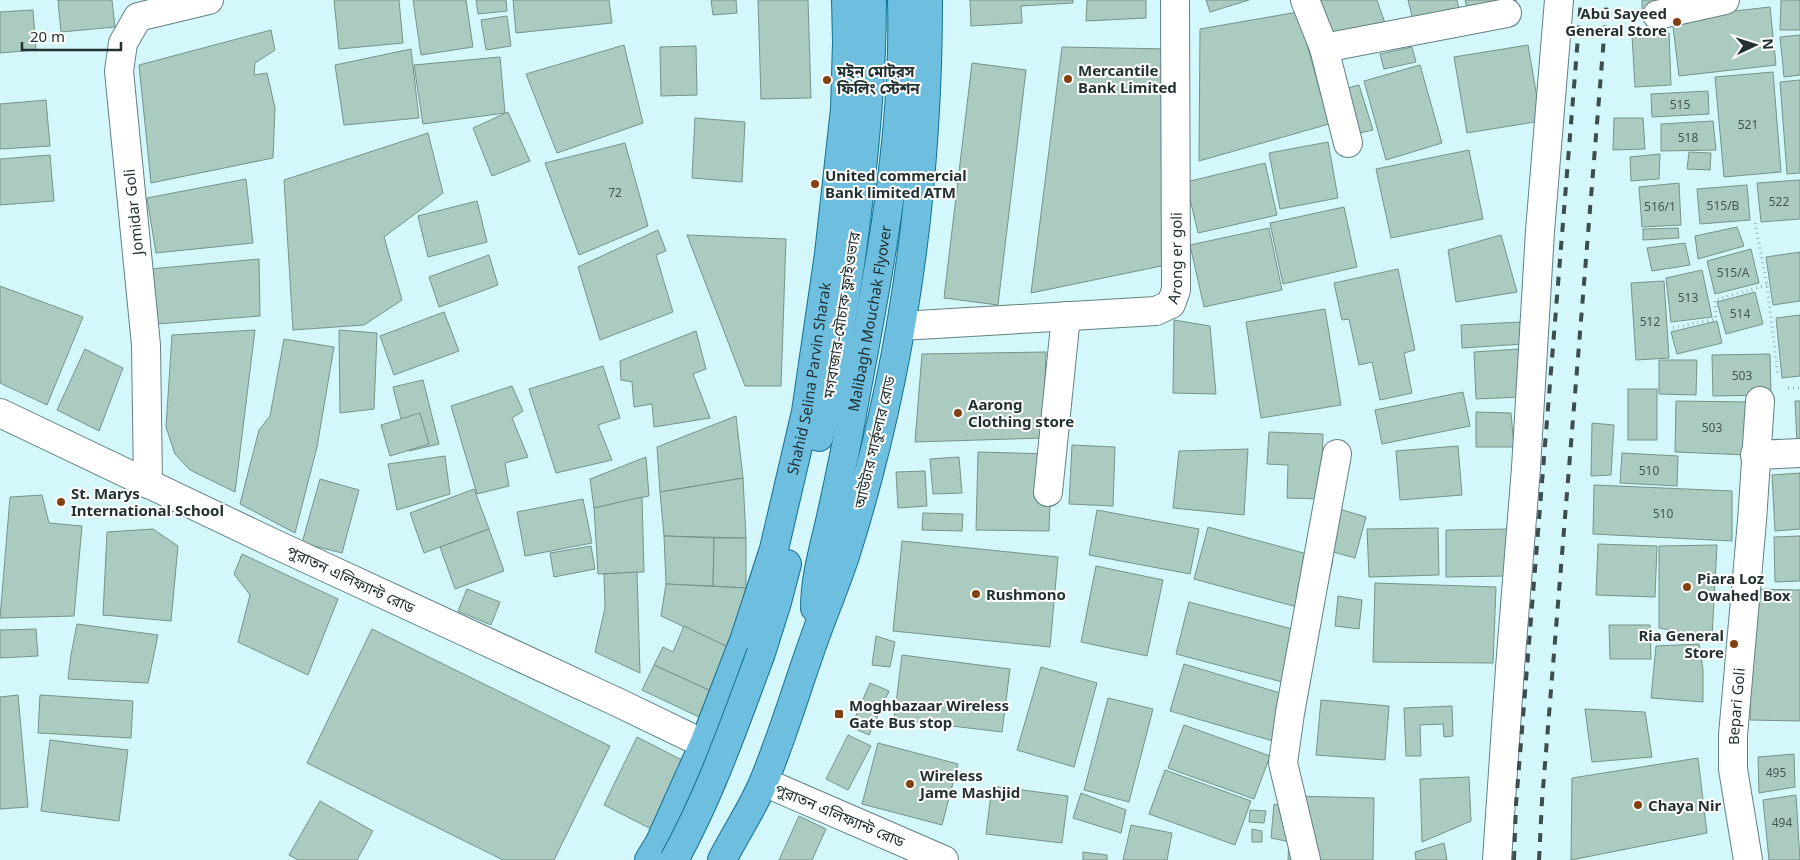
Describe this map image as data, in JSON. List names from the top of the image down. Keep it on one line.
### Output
{"streets":{"main road":["মগবাজার-মৌচাক ফ্লাইওভার","Malibagh Mouchak Flyover","Shahid Selina Parvin Sharak","আউটার সার্কুলার রোড"],"street":["Jomidar Goli","Arong er goli","পুরাতন এলিফ্যান্ট রোড","Bepari Goli"]},"crossings":[["Jomidar Goli","পুরাতন এলিফ্যান্ট রোড"],["Arong er goli","আউটার সার্কুলার রোড"],["Malibagh Mouchak Flyover","আউটার সার্কুলার রোড"],["Shahid Selina Parvin Sharak","পুরাতন এলিফ্যান্ট রোড"],["আউটার সার্কুলার রোড","পুরাতন এলিফ্যান্ট রোড"]],"places":{"other":["Abu Sayeed General Store","Mercantile Bank Limited","মইন মোটরস ফিলিং স্টেশন","United commercial Bank limited ATM","Aarong Clothing store","St. Marys International School","Piara Loz Owahed Box","Rushmono","Ria General Store","Wireless Jame Mashjid","Chaya Nir"],"transit":["Moghbazaar Wireless Gate Bus stop"]},"house_numbers":["515","521","518","72","522","515/B","516/1","515/A","513","514","512","503","503","510","510","495","494"],"scale_bar":"20 m","north":"right"}
